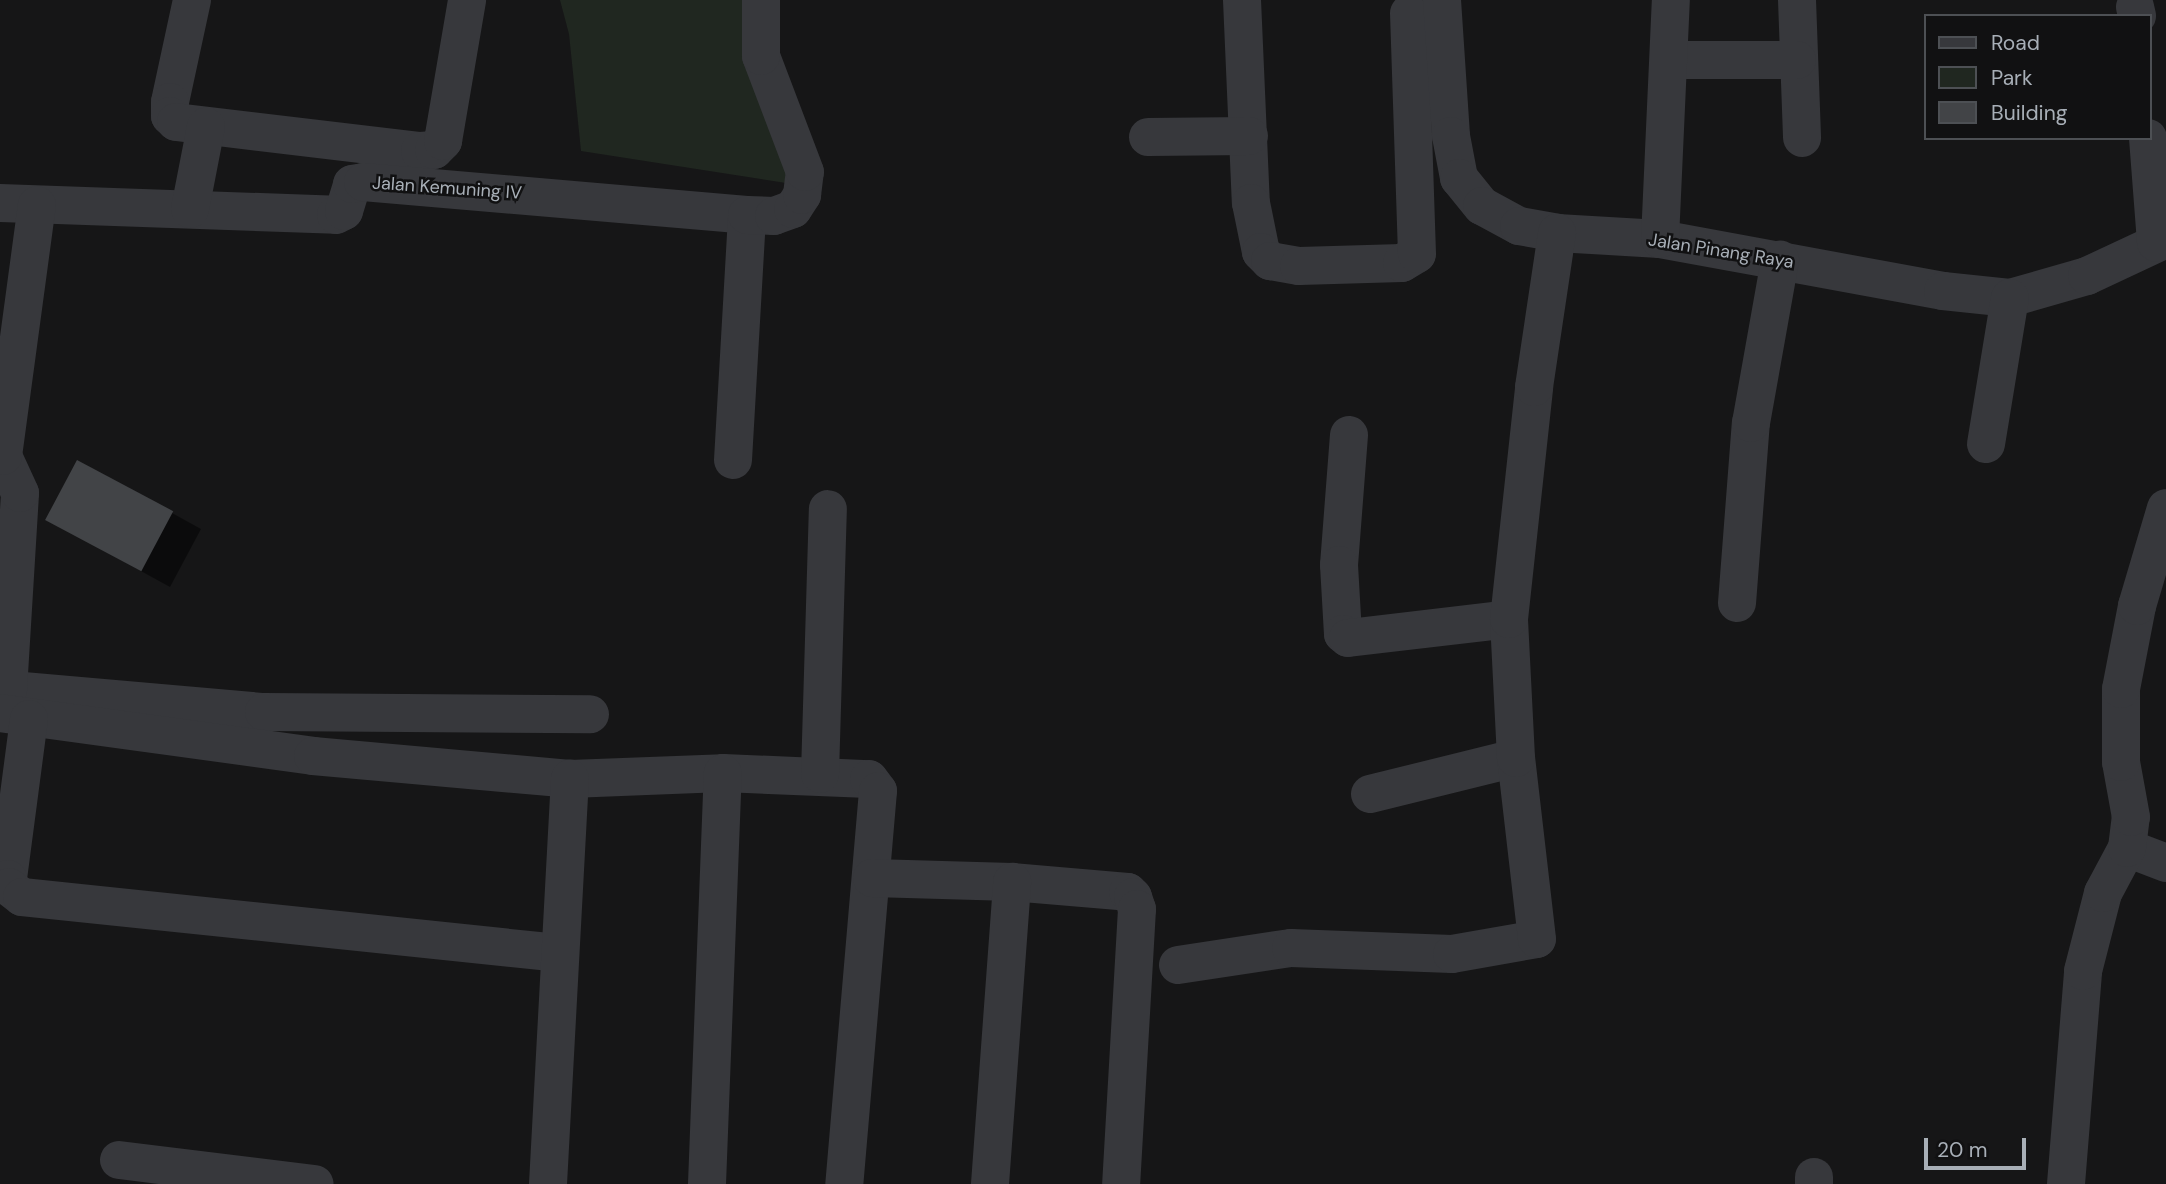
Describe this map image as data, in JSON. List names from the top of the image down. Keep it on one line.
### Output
{"streets":{"street":["Jalan Kemuning IV","Jalan Pinang Raya"]},"legend":["Road","Park","Building"],"scale_bar":"20 m"}
